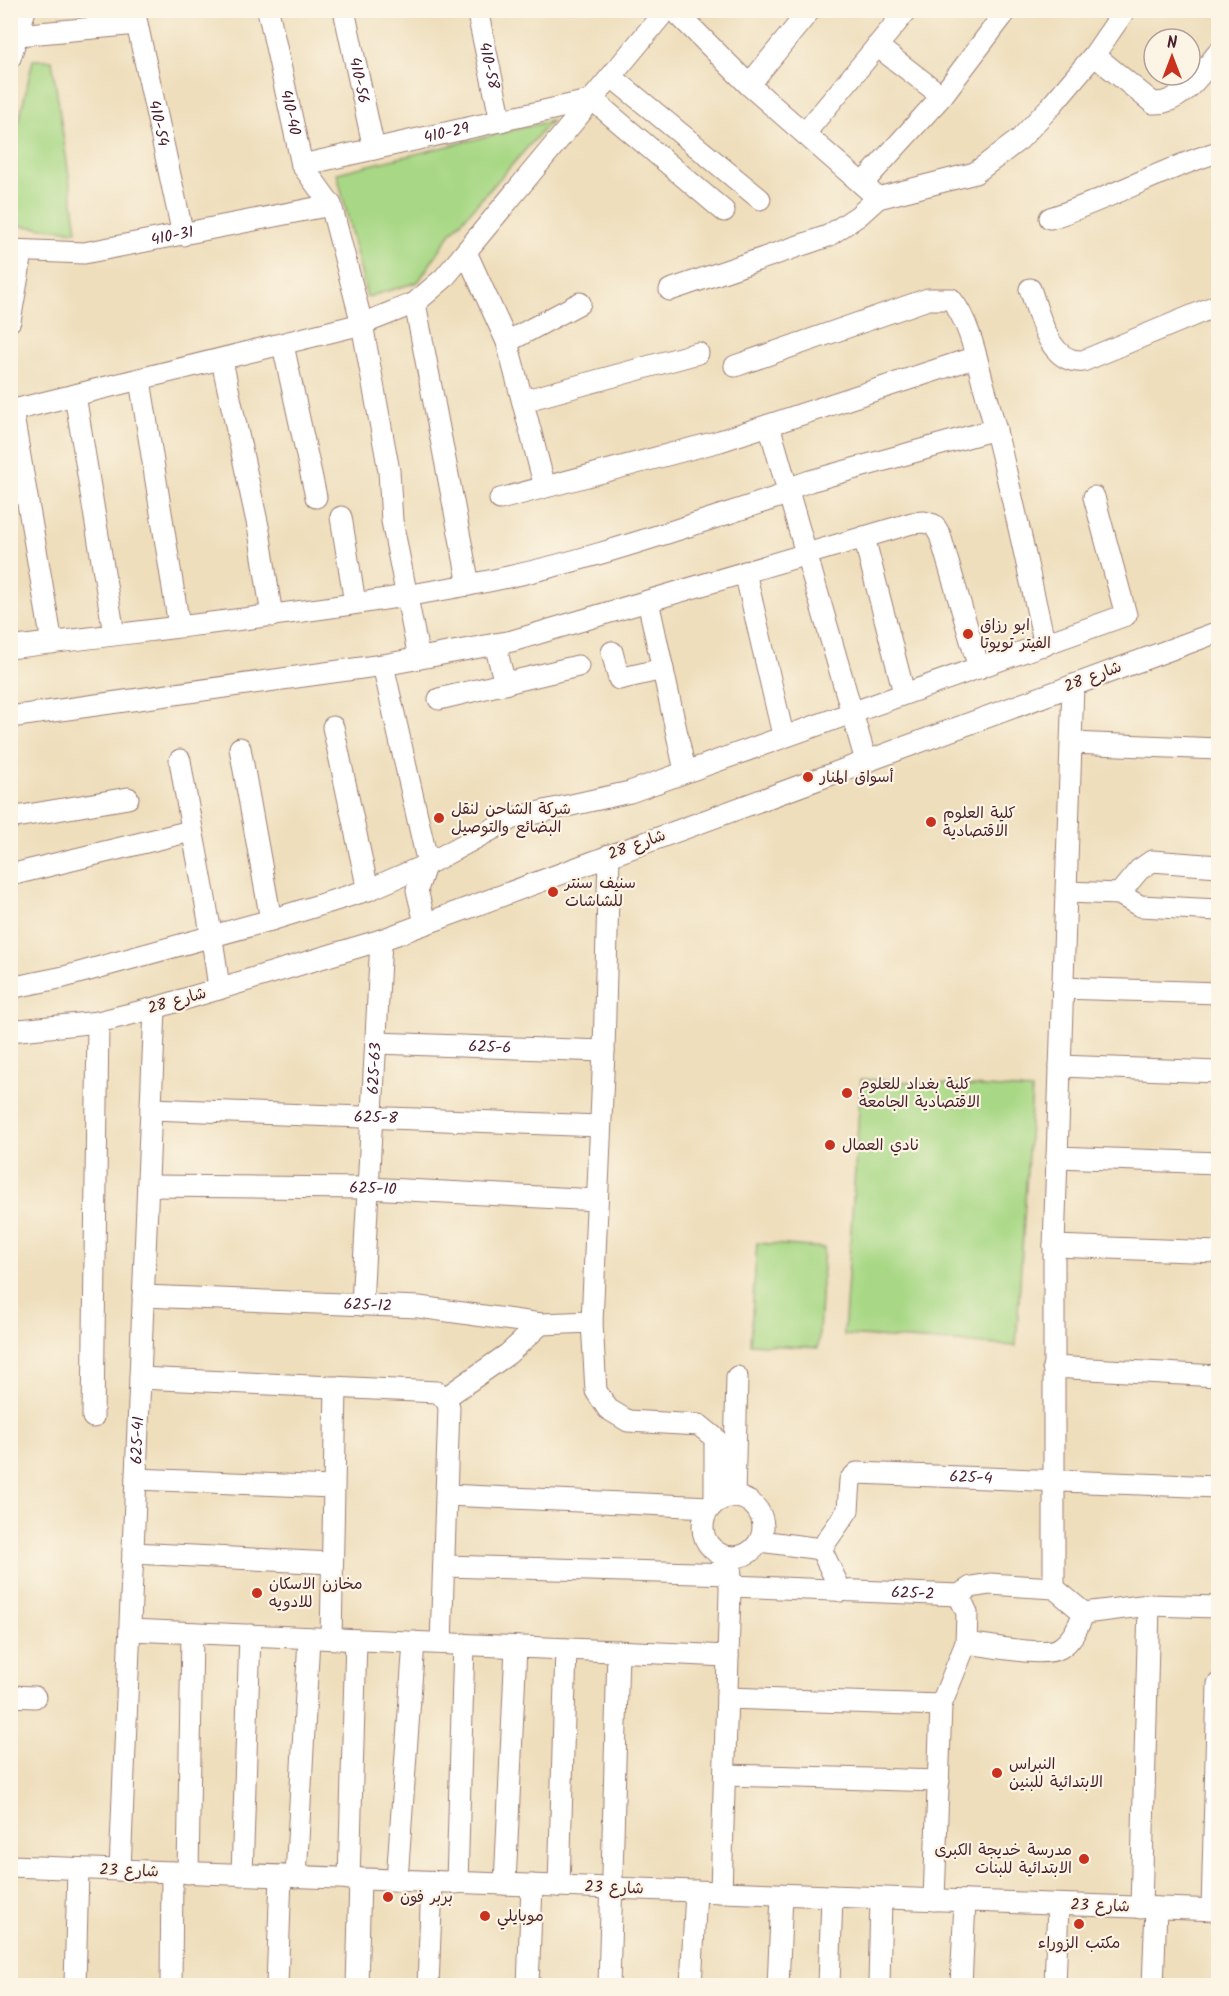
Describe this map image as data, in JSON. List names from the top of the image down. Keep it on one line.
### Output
{"streets":{"street":["410-58","410-56","410-40","410-54","410-29","410-31","شارع 28","625-6","625-63","625-8","625-10","625-12","625-41","625-4","625-2","شارع 23"]},"crossings":[["410-58","410-29"],["410-56","410-29"],["410-40","410-29"],["410-40","410-31"],["410-54","410-31"],["شارع 28","625-63"],["شارع 28","625-41"],["625-6","625-63"],["625-63","625-8"],["625-63","625-10"],["625-63","625-12"],["625-8","625-41"],["625-10","625-41"],["625-12","625-41"],["625-41","شارع 23"]],"places":["ابو رزاق الفيتر تويوتا","أسواق المنار","شركة الشاحن لنقل البضائع والتوصيل","كلية العلوم الاقتصادية","سنيف سنتر للشاشات","كلية بغداد للعلوم الاقتصادية الجامعة","نادي العمال","مخازن الاسكان للادويه","النبراس الابتدائية للبنين","مدرسة خديجة الكبرى الابتدائية للبنات","بربر فون","موبايلي","مكتب الزوراء"],"north":"top"}
